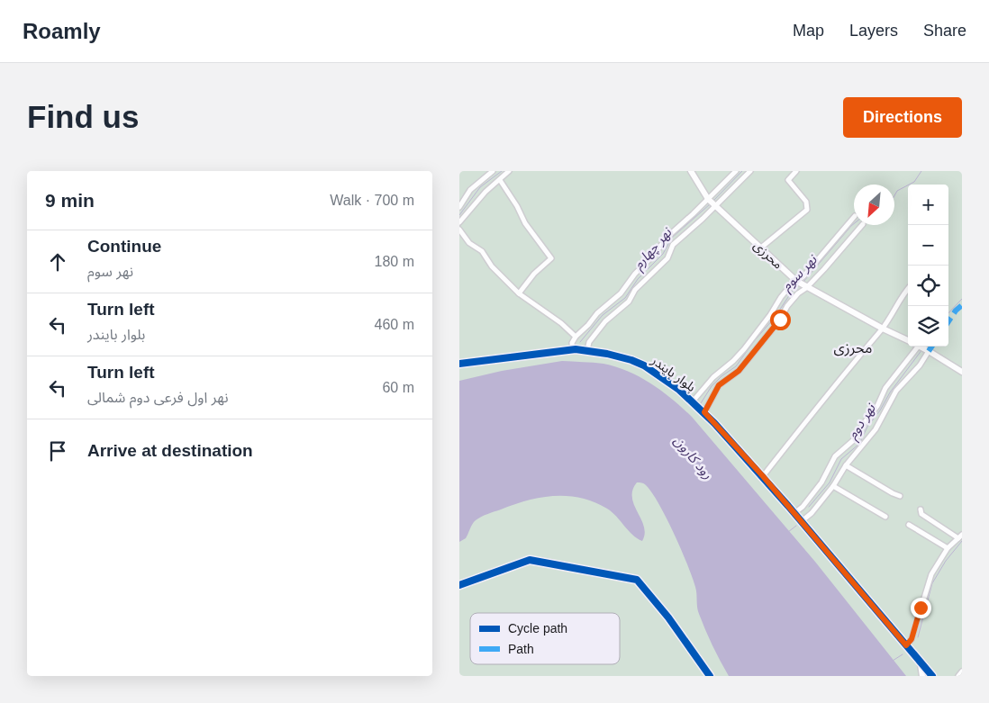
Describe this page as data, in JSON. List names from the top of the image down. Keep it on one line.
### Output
{"streets":{"street":["محرزی","بلوار بایندر"]},"districts":["محرزی"],"water":["نهر چهارم","نهر سوم","نهر دوم","رود کارون"],"legend":["Cycle path","Path"],"north":"bottom left","page":{"header":"Roamly","nav":["Map","Layers","Share"],"buttons":"Directions","title":"Find us","heading":["9 min","Walk · 700 m"],"map_buttons":["+","−"],"list":[["Continue","نهر سوم","180 m"],["Turn left","بلوار بایندر","460 m"],["Turn left","نهر اول فرعی دوم شمالی","60 m"],"Arrive at destination"]}}
